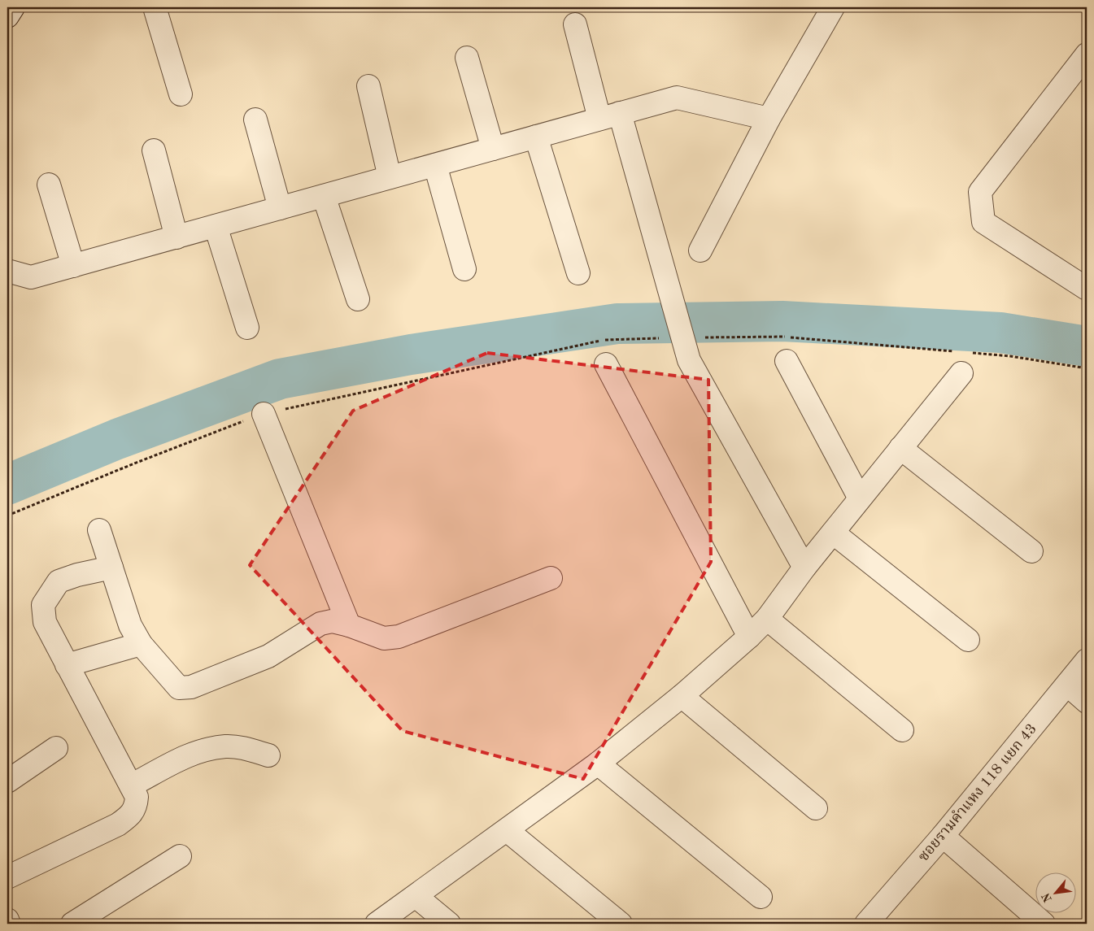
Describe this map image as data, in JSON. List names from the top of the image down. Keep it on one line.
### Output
{"streets":{"street":["ซอยรามคำแหง 118 แยก 43"]},"north":"bottom left"}
